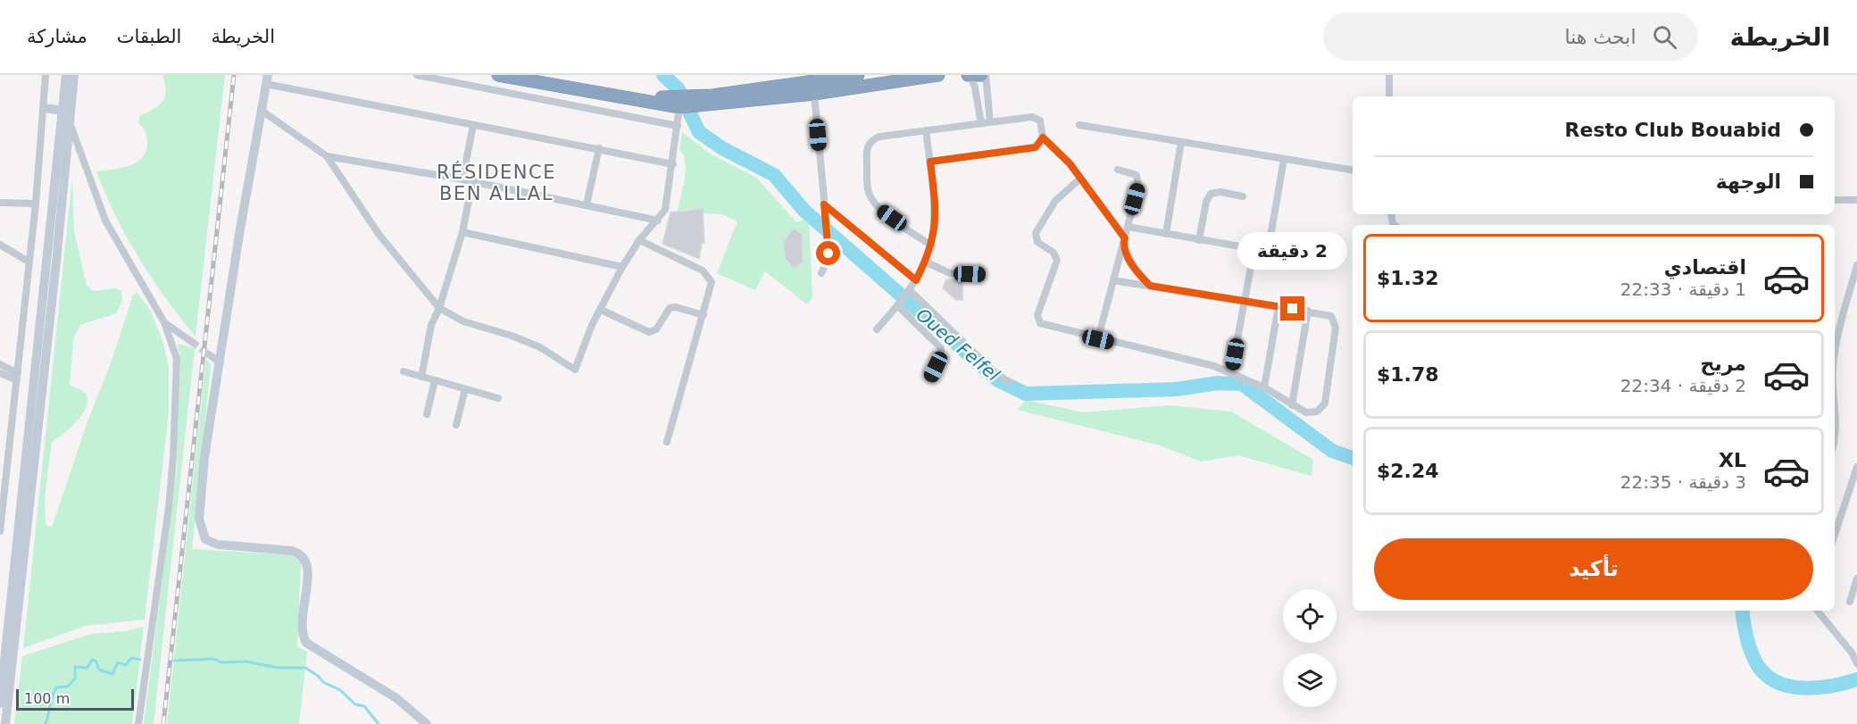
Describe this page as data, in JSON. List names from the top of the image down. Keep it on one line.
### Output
{"districts":["RÉSIDENCE BEN ALLAL"],"water":["Oued Felfel"],"scale_bar":"100 m","page":{"header":"الخريطة","search":"ابحث هنا","nav":["الخريطة","الطبقات","مشاركة"],"banner":["Resto Club Bouabid","الوجهة"],"bubble":"2 دقيقة","list":[{"name":"اقتصادي","note":"1 دقيقة · 22:33","value":"$1.32"},{"name":"مريح","note":"2 دقيقة · 22:34","value":"$1.78"},{"name":"XL","note":"3 دقيقة · 22:35","value":"$2.24"}],"buttons":"تأكيد","scale":"100 m"}}
